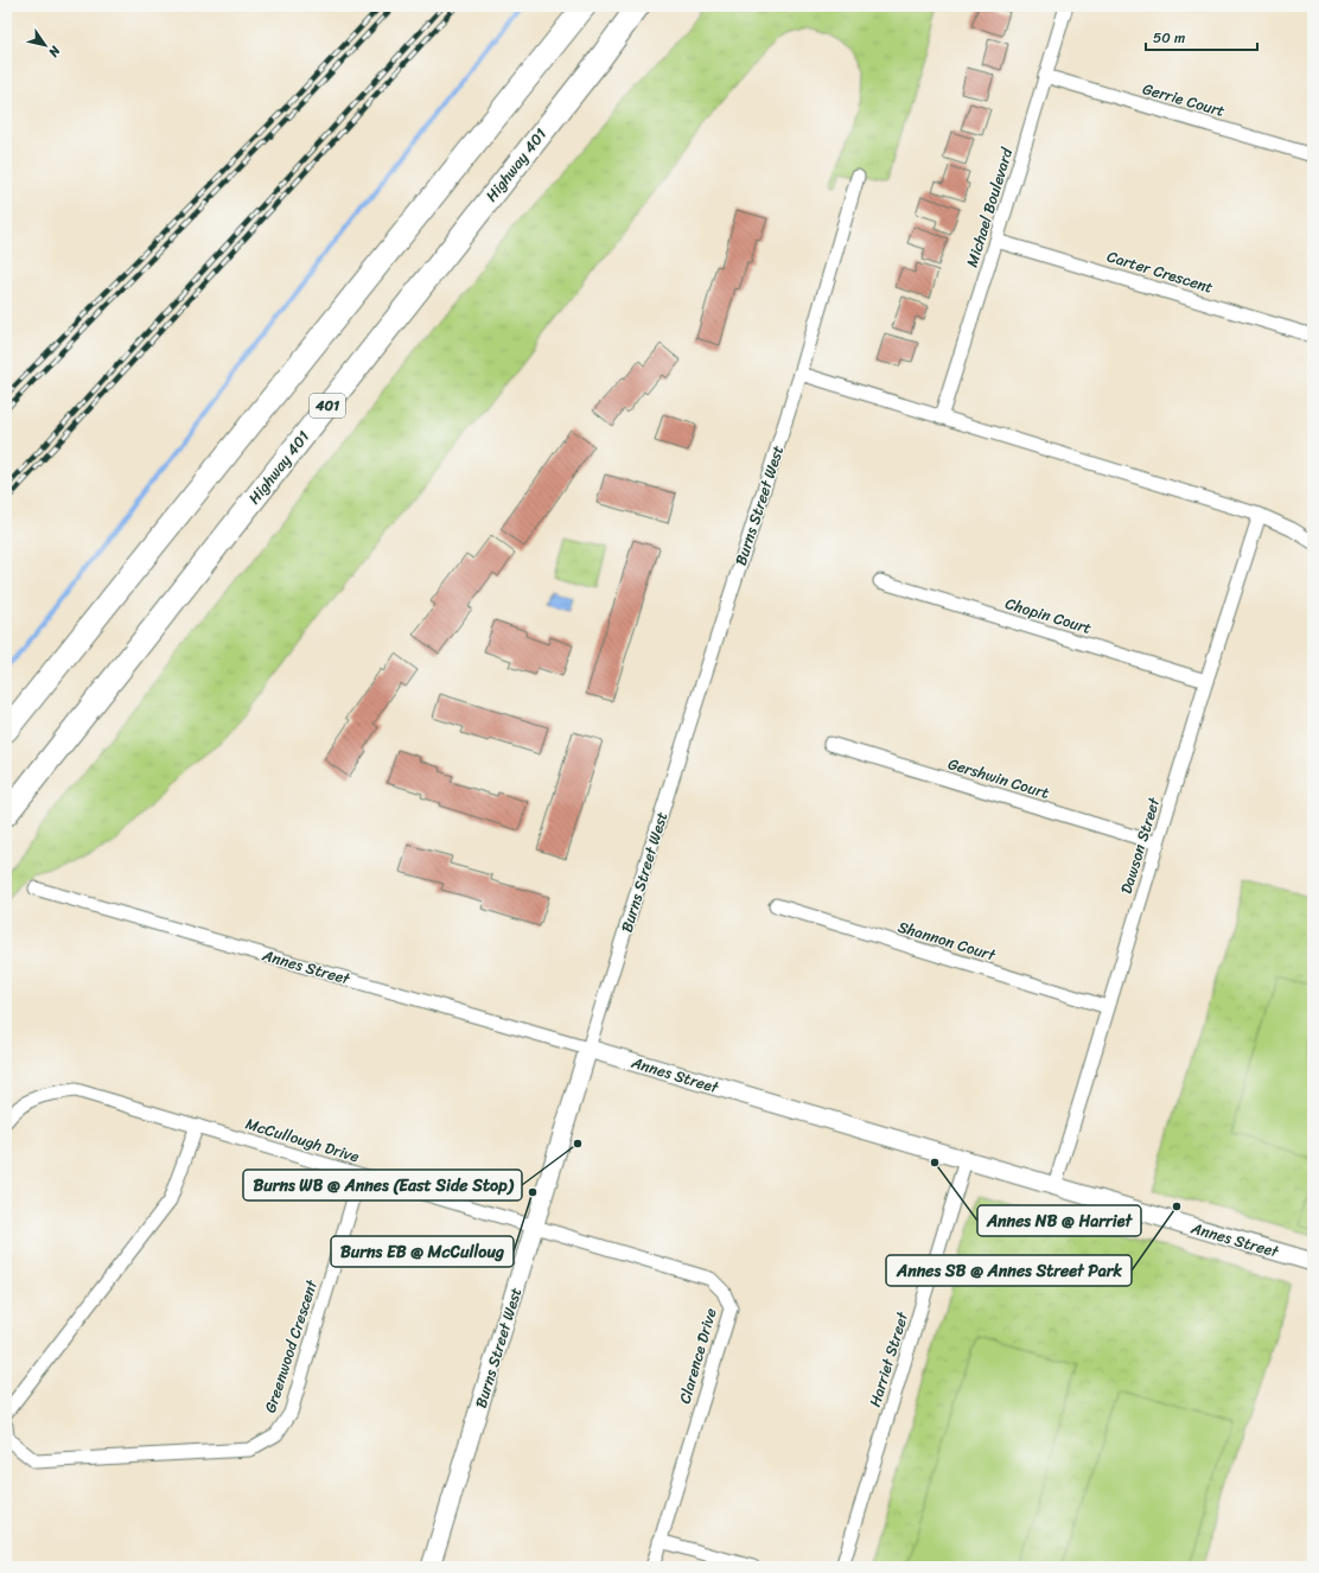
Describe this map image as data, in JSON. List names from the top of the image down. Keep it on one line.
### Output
{"streets":{"highway":["Highway 401","401"],"street":["Gerrie Court","Michael Boulevard","Carter Crescent","Burns Street West","Chopin Court","Gershwin Court","Dawson Street","Shannon Court","Annes Street","McCullough Drive","Greenwood Crescent","Clarence Drive","Harriet Street"]},"crossings":[["Gerrie Court","Michael Boulevard"],["Michael Boulevard","Carter Crescent"],["Burns Street West","Annes Street"],["Burns Street West","McCullough Drive"],["Burns Street West","Clarence Drive"],["Chopin Court","Dawson Street"],["Gershwin Court","Dawson Street"],["Dawson Street","Shannon Court"],["Dawson Street","Annes Street"],["Annes Street","Harriet Street"],["McCullough Drive","Greenwood Crescent"],["McCullough Drive","Clarence Drive"]],"places":["Burns WB @ Annes (East Side Stop)","Annes NB @ Harriet","Burns EB @ McCulloug","Annes SB @ Annes Street Park"],"scale_bar":"50 m","north":"bottom right"}
